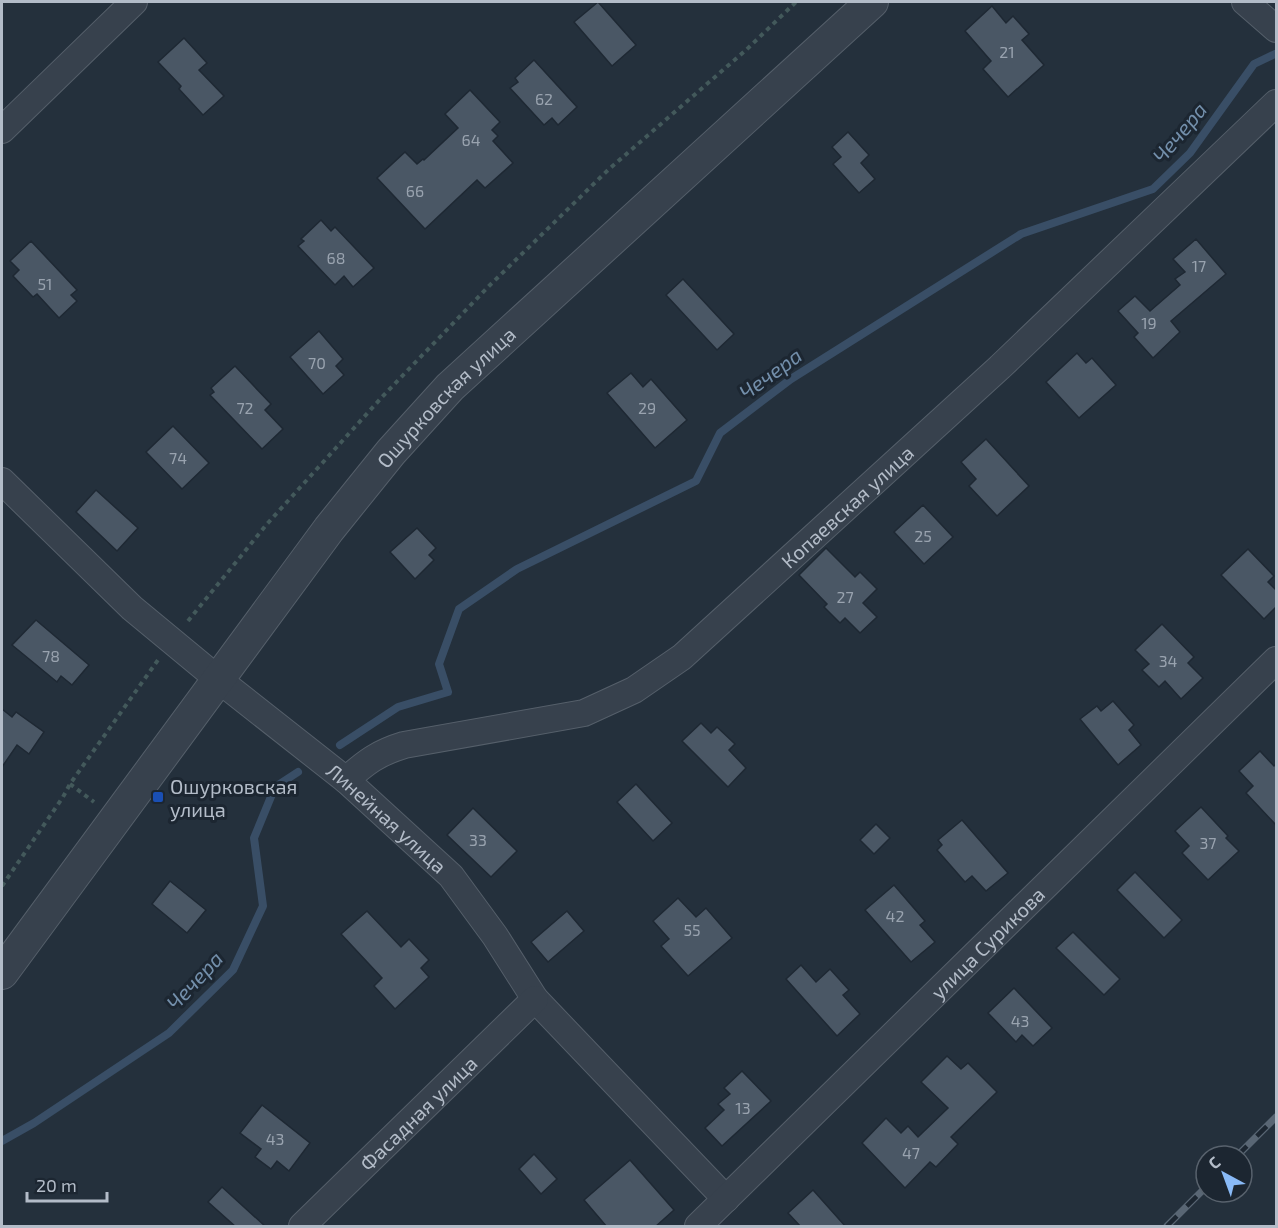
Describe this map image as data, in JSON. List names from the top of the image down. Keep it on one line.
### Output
{"streets":{"street":["Ошурковская улица","Копаевская улица","Линейная улица","улица Сурикова","Фасадная улица"]},"crossings":[["Ошурковская улица","Линейная улица"],["Копаевская улица","Линейная улица"],["Линейная улица","улица Сурикова"],["Линейная улица","Фасадная улица"]],"water":["Чечера"],"places":{"transit":["Ошурковская улица"]},"house_numbers":["21","62","64","66","68","17","51","19","70","72","29","74","25","27","78","34","33","37","42","55","43","13","43","47"],"scale_bar":"20 m","north":"top left"}
